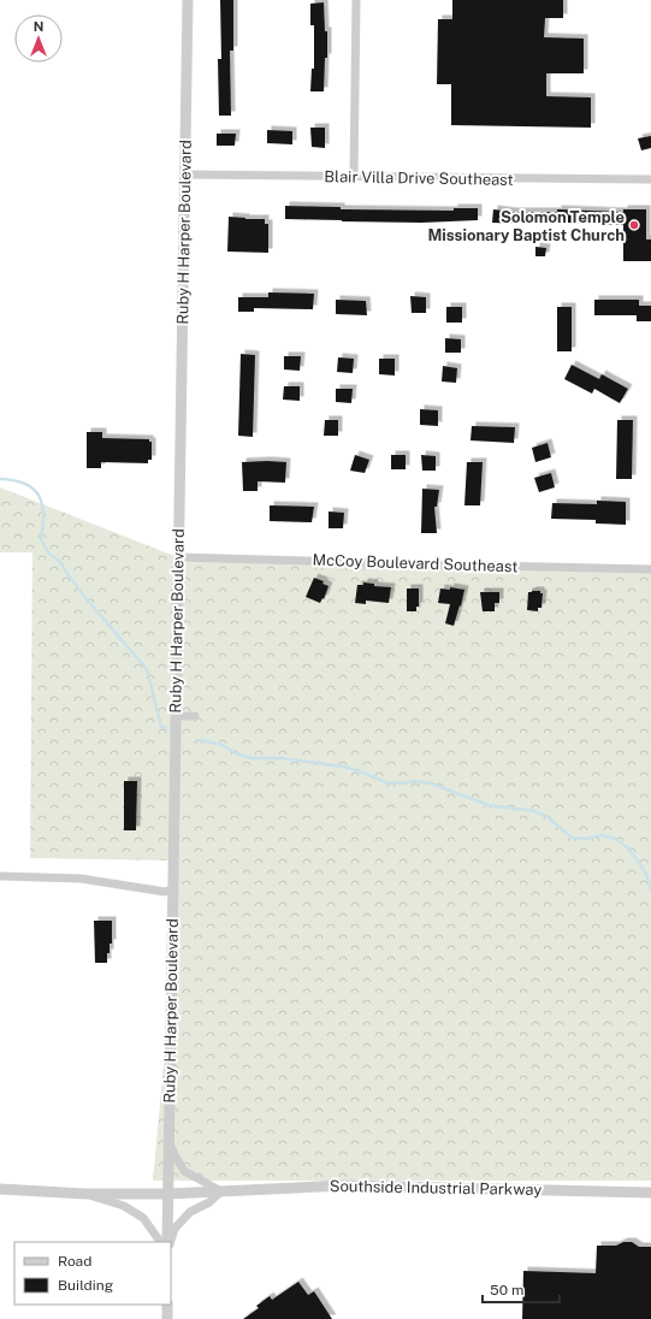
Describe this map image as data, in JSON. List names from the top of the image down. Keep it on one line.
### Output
{"streets":{"street":["Blair Villa Drive Southeast","Ruby H Harper Boulevard","McCoy Boulevard Southeast","Southside Industrial Parkway"]},"crossings":[["Blair Villa Drive Southeast","Ruby H Harper Boulevard"],["Ruby H Harper Boulevard","McCoy Boulevard Southeast"],["Ruby H Harper Boulevard","Southside Industrial Parkway"]],"places":["Solomon Temple Missionary Baptist Church"],"legend":["Road","Building"],"scale_bar":"50 m","north":"top"}
